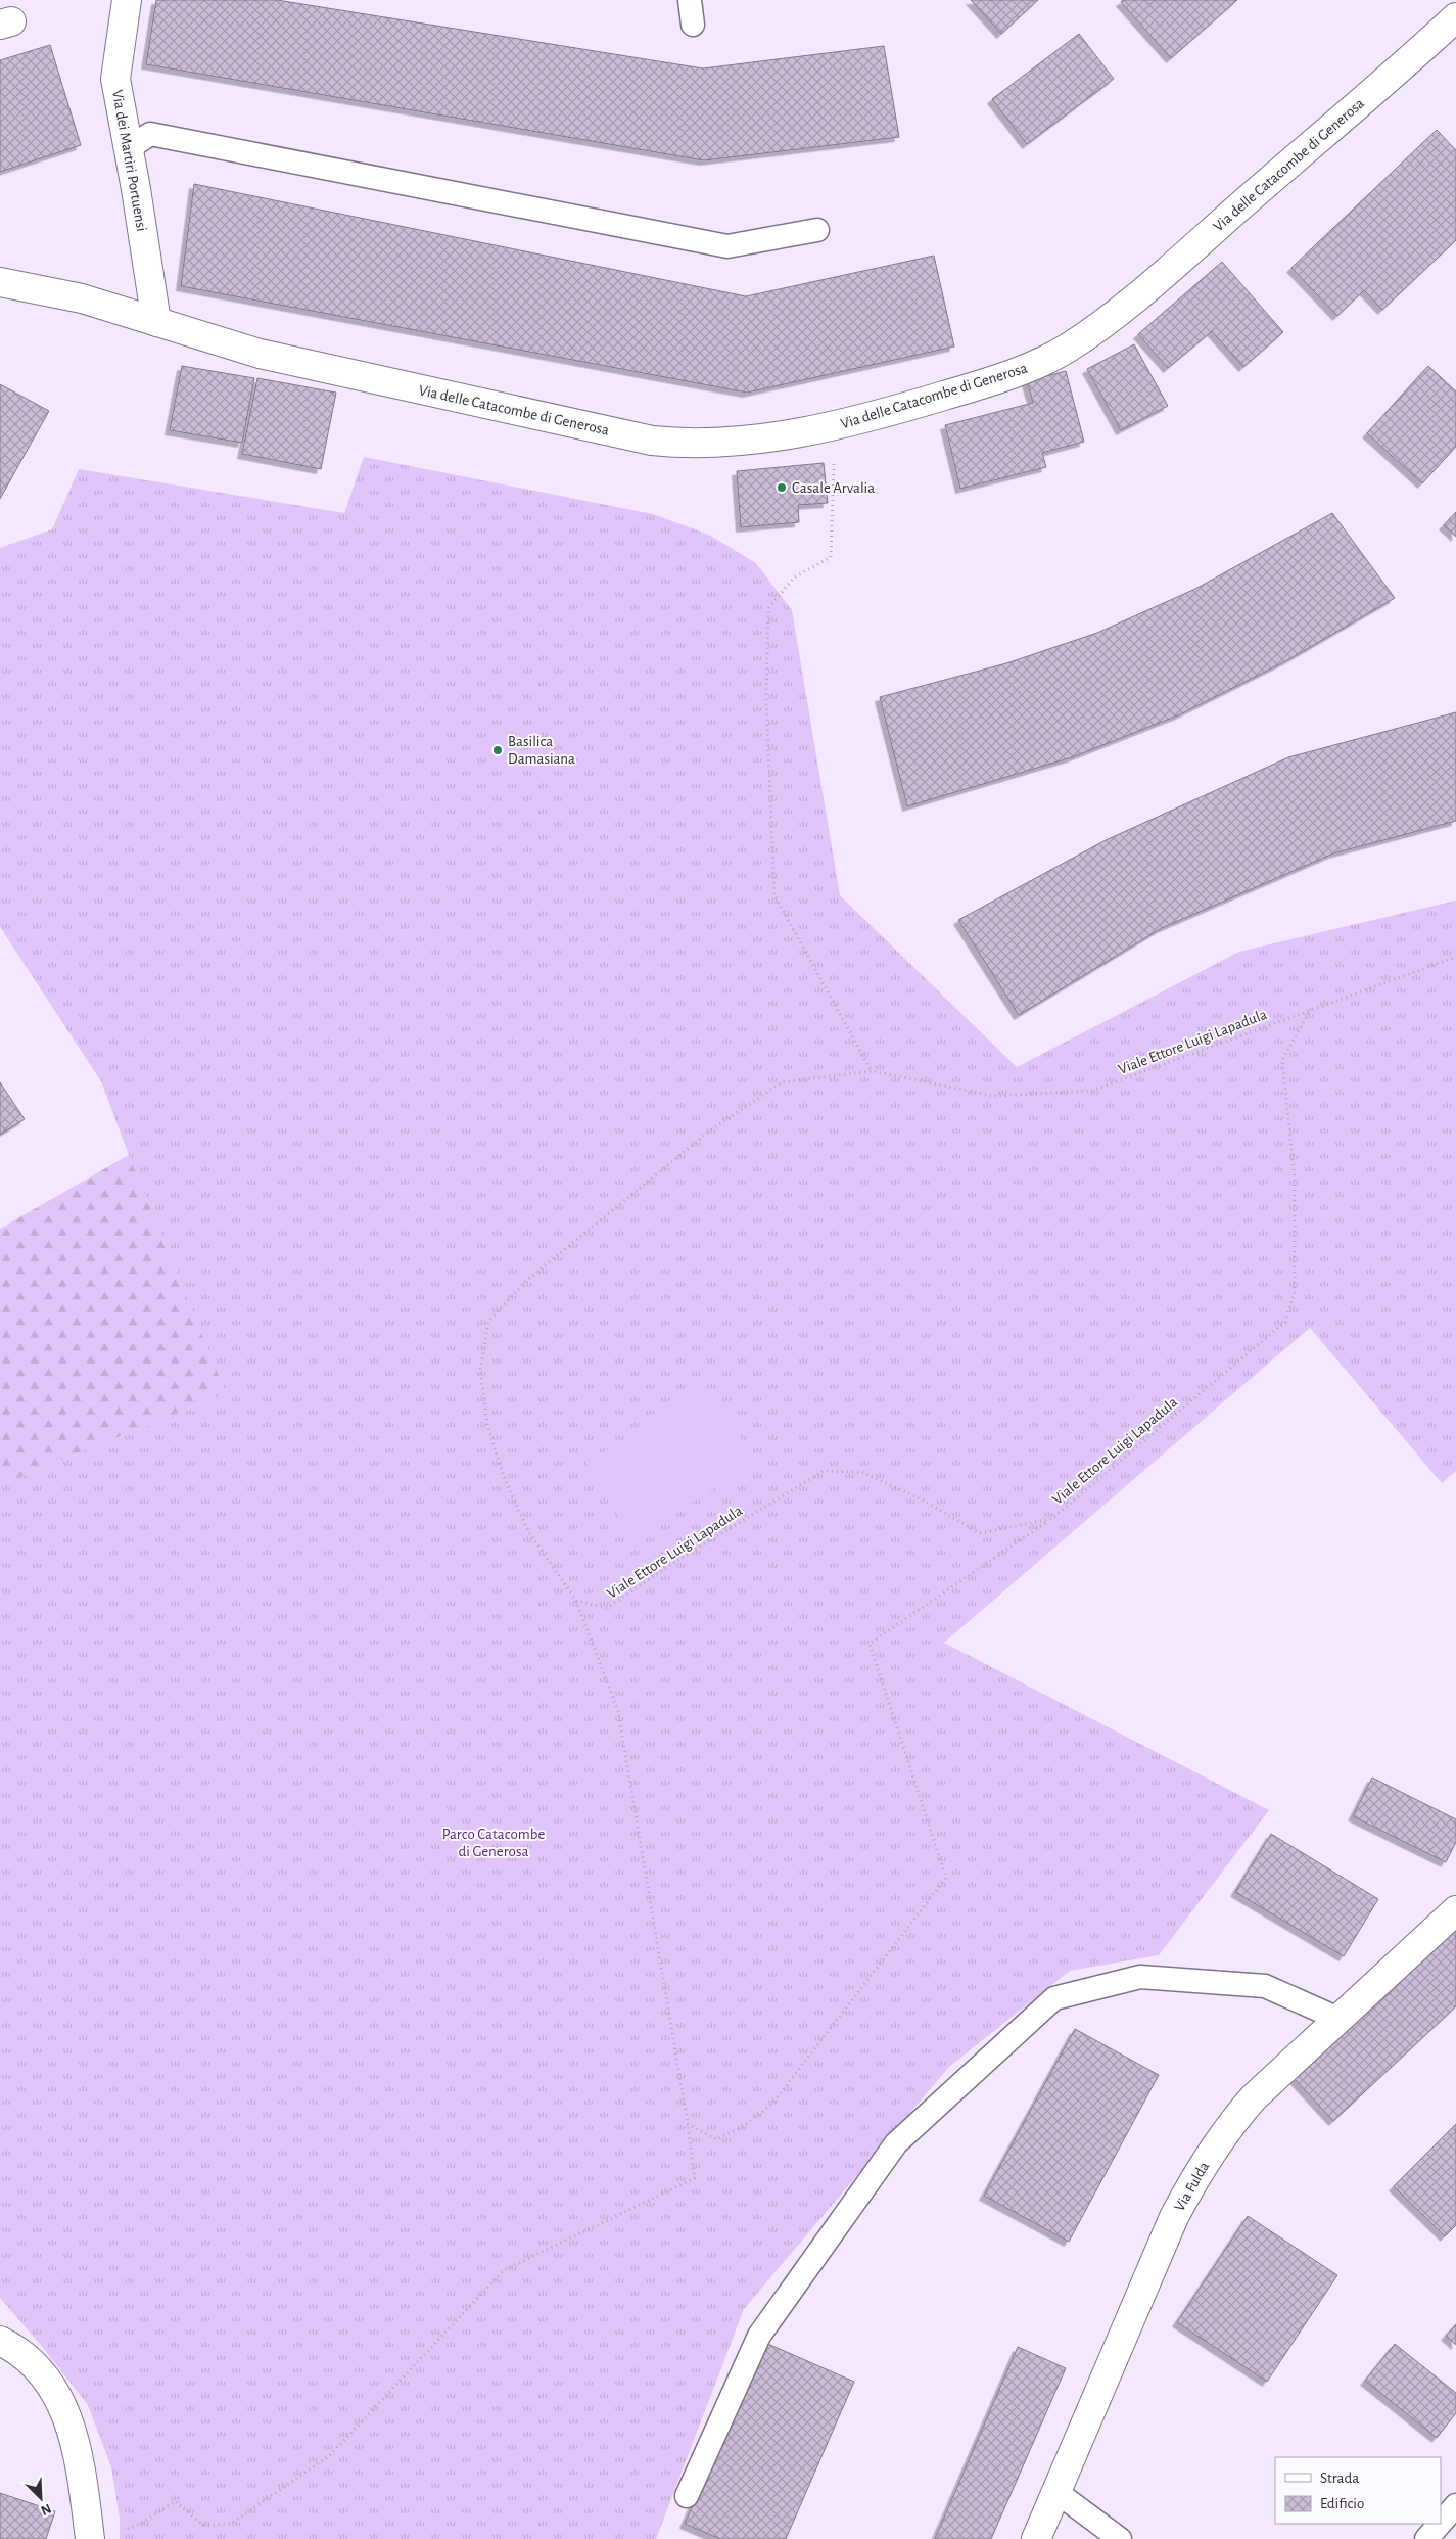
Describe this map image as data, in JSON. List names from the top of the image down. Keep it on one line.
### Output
{"streets":{"street":["Via dei Martiri Portuensi","Via delle Catacombe di Generosa","Via Fulda"],"path":["Viale Ettore Luigi Lapadula"]},"crossings":[["Via dei Martiri Portuensi","Via delle Catacombe di Generosa"]],"parks":["Parco Catacombe di Generosa"],"places":["Casale Arvalia","Basilica Damasiana"],"legend":["Strada","Edificio"],"north":"bottom right"}
